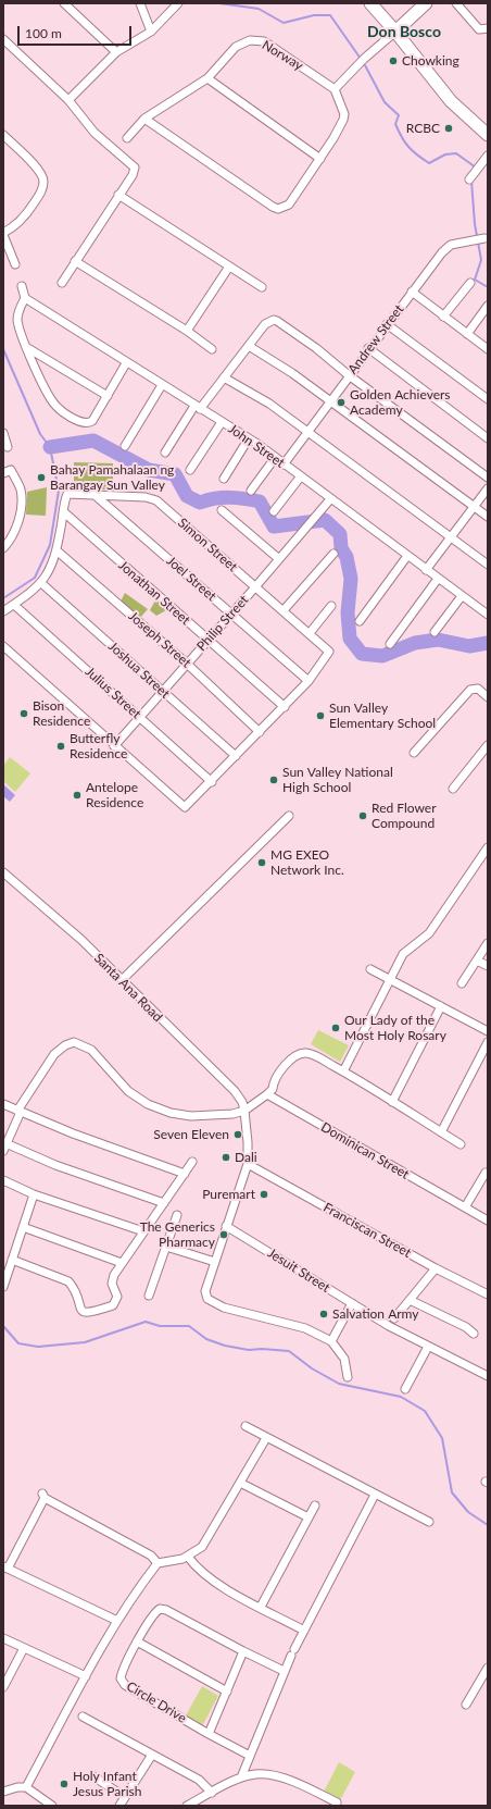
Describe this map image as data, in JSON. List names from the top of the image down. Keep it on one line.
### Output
{"streets":{"street":["Norway","Andrew Street","John Street","Simon Street","Joel Street","Jonathan Street","Philip Street","Joseph Street","Joshua Street","Julius Street","Santa Ana Road","Dominican Street","Franciscan Street","Jesuit Street","Circle Drive"]},"crossings":[["Andrew Street","John Street"],["John Street","Philip Street"],["Simon Street","Joel Street"],["Simon Street","Jonathan Street"],["Simon Street","Philip Street"],["Joel Street","Philip Street"],["Jonathan Street","Philip Street"],["Philip Street","Joseph Street"],["Philip Street","Joshua Street"],["Philip Street","Julius Street"]],"districts":["Don Bosco"],"places":["Chowking","RCBC","Golden Achievers Academy","Bahay Pamahalaan ng Barangay Sun Valley","Bison Residence","Sun Valley Elementary School","Butterfly Residence","Sun Valley National High School","Antelope Residence","Red Flower Compound","MG EXEO Network Inc.","Our Lady of the Most Holy Rosary","Seven Eleven","Dali","Puremart","The Generics Pharmacy","Salvation Army","Holy Infant Jesus Parish"],"scale_bar":"100 m"}
